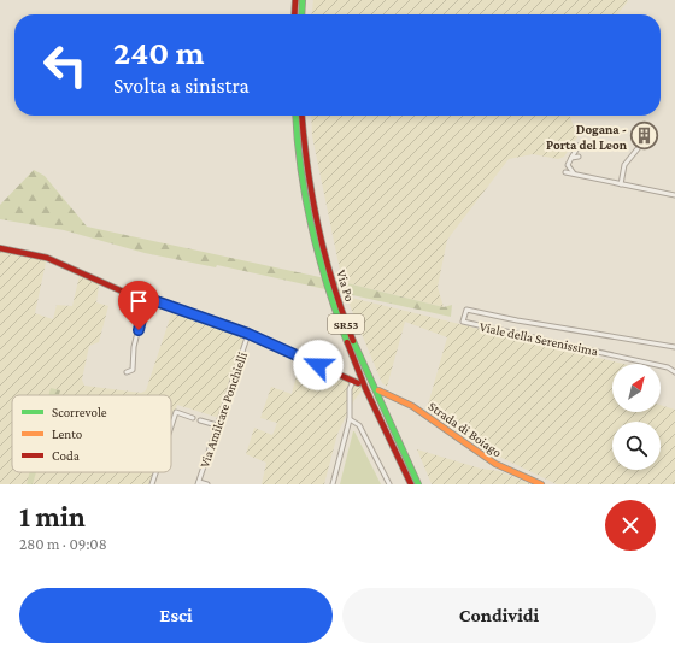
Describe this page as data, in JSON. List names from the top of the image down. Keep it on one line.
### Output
{"streets":{"main road":["Via Po","SR53","Strada di Boiago"],"street":["Viale della Serenissima","Via Amilcare Ponchielli"]},"places":{"building":["Dogana - Porta del Leon"]},"legend":["Scorrevole","Lento","Coda"],"north":"top right","page":{"turn":["240 m","Svolta a sinistra"],"heading":["1 min","280 m · 09:08"],"buttons":["Esci","Condividi"]}}
